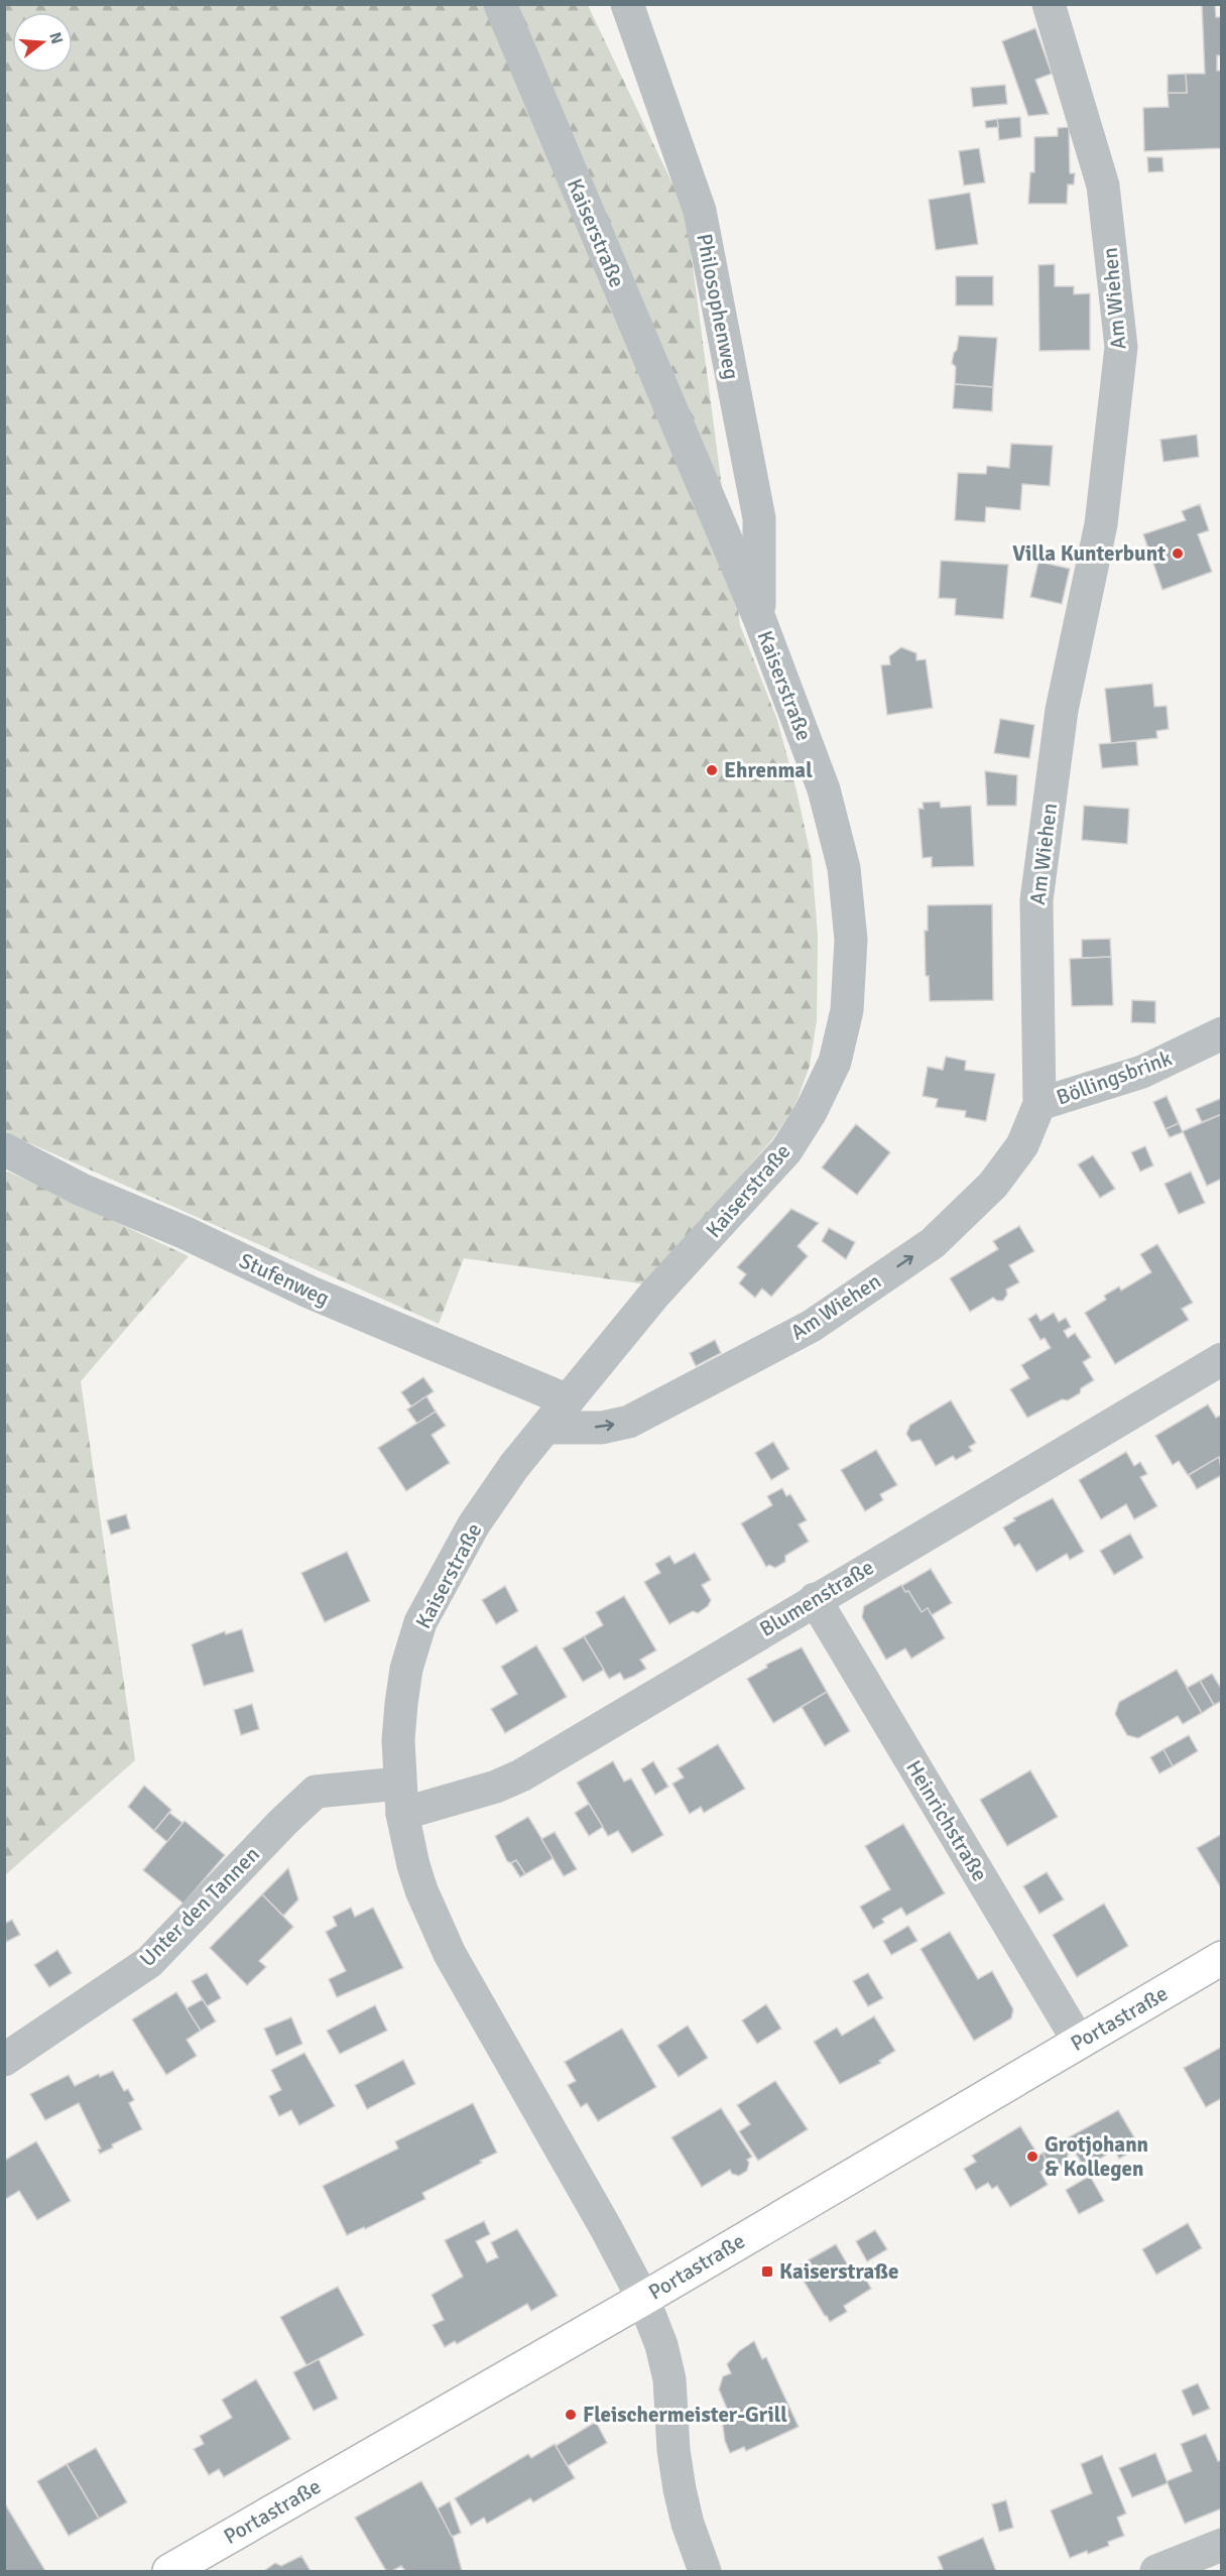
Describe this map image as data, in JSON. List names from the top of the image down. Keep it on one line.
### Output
{"streets":{"main road":["Portastraße"],"street":["Kaiserstraße","Am Wiehen","Philosophenweg","Böllingsbrink","Stufenweg","Blumenstraße","Heinrichstraße","Unter den Tannen"]},"crossings":[["Kaiserstraße","Am Wiehen"],["Kaiserstraße","Philosophenweg"],["Kaiserstraße","Stufenweg"],["Kaiserstraße","Blumenstraße"],["Kaiserstraße","Unter den Tannen"],["Kaiserstraße","Portastraße"],["Am Wiehen","Böllingsbrink"],["Blumenstraße","Heinrichstraße"],["Blumenstraße","Unter den Tannen"],["Heinrichstraße","Portastraße"]],"places":{"other":["Villa Kunterbunt","Ehrenmal","Grotjohann & Kollegen","Fleischermeister-Grill"],"transit":["Kaiserstraße"]},"north":"right"}
